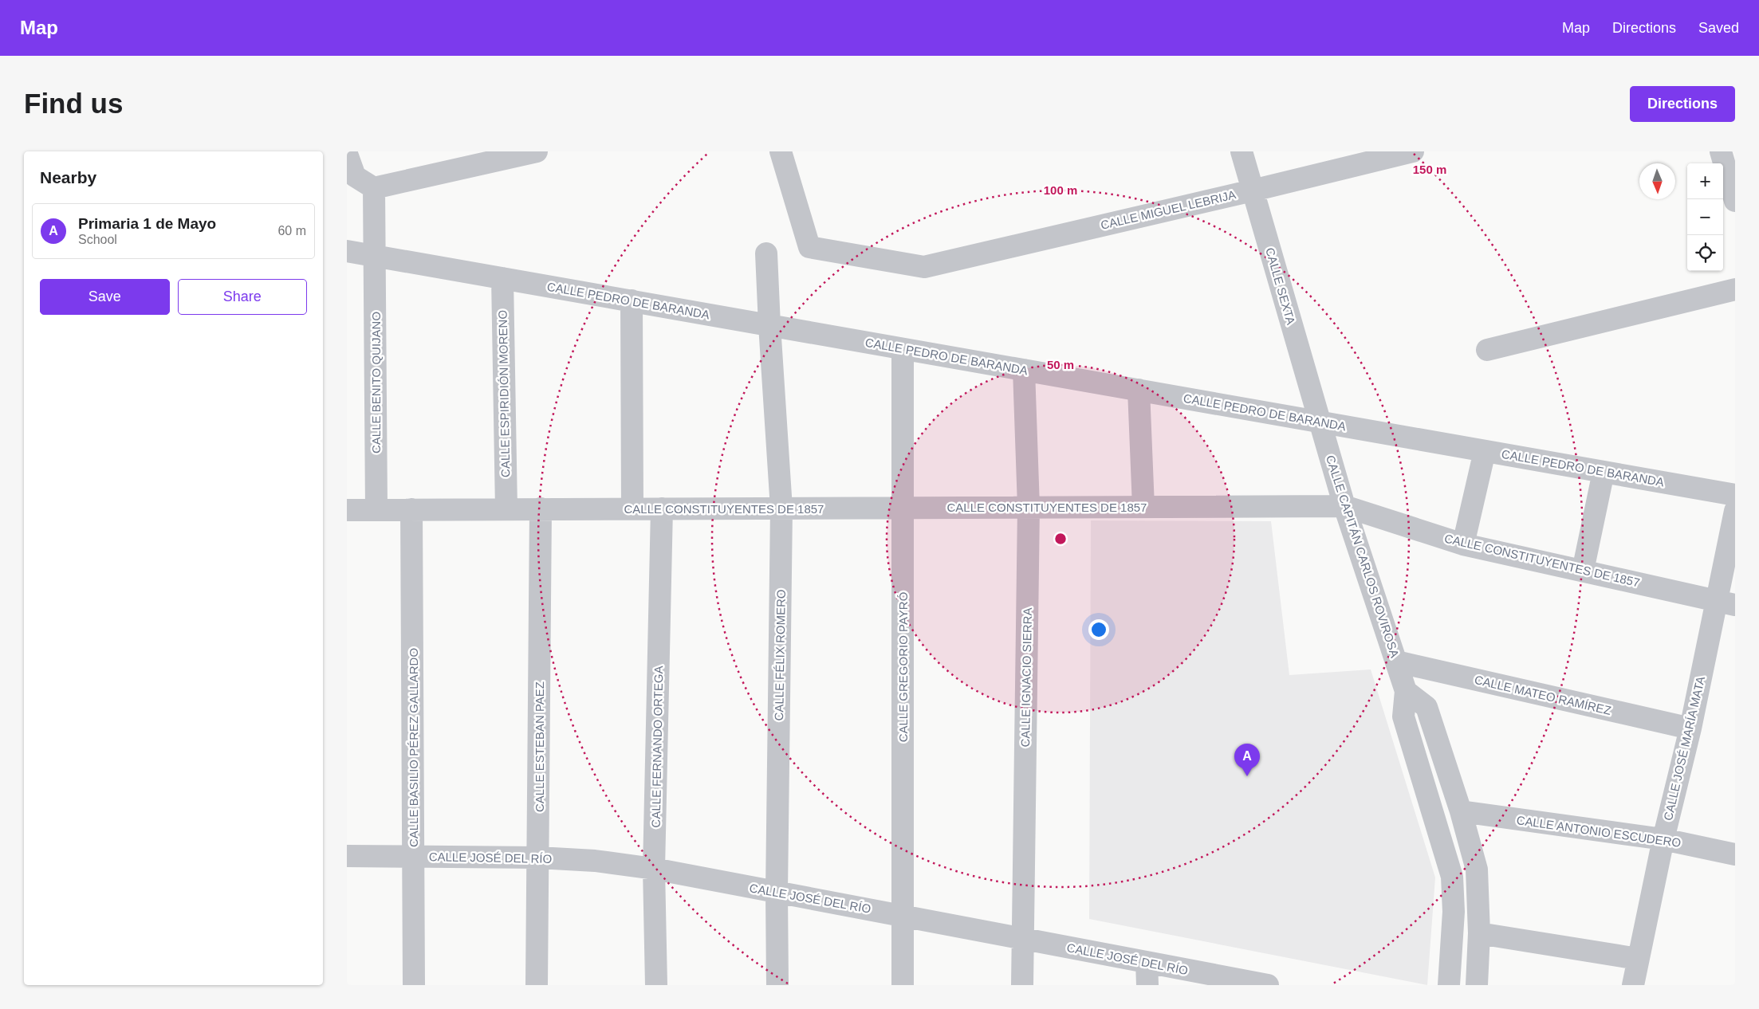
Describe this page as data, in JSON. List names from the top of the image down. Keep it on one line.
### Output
{"streets":{"street":["CALLE MIGUEL LEBRIJA","CALLE SEXTA","CALLE PEDRO DE BARANDA","CALLE BENITO QUIJANO","CALLE ESPIRIDIÓN MORENO","CALLE CONSTITUYENTES DE 1857","CALLE CAPITÁN CARLOS ROVIROSA","CALLE FÉLIX ROMERO","CALLE GREGORIO PAYRÓ","CALLE IGNACIO SIERRA","CALLE MATEO RAMÍREZ","CALLE ESTEBAN PAEZ","CALLE FERNANDO ORTEGA","CALLE BASILIO PÉREZ GALLARDO","CALLE JOSÉ MARÍA MATA","CALLE ANTONIO ESCUDERO","CALLE JOSÉ DEL RÍO"]},"crossings":[["CALLE MIGUEL LEBRIJA","CALLE SEXTA"],["CALLE SEXTA","CALLE PEDRO DE BARANDA"],["CALLE SEXTA","CALLE CAPITÁN CARLOS ROVIROSA"],["CALLE PEDRO DE BARANDA","CALLE BENITO QUIJANO"],["CALLE PEDRO DE BARANDA","CALLE ESPIRIDIÓN MORENO"],["CALLE PEDRO DE BARANDA","CALLE CAPITÁN CARLOS ROVIROSA"],["CALLE PEDRO DE BARANDA","CALLE FÉLIX ROMERO"],["CALLE PEDRO DE BARANDA","CALLE GREGORIO PAYRÓ"],["CALLE PEDRO DE BARANDA","CALLE IGNACIO SIERRA"],["CALLE BENITO QUIJANO","CALLE CONSTITUYENTES DE 1857"],["CALLE ESPIRIDIÓN MORENO","CALLE CONSTITUYENTES DE 1857"],["CALLE CONSTITUYENTES DE 1857","CALLE CAPITÁN CARLOS ROVIROSA"],["CALLE CONSTITUYENTES DE 1857","CALLE FÉLIX ROMERO"],["CALLE CONSTITUYENTES DE 1857","CALLE GREGORIO PAYRÓ"],["CALLE CONSTITUYENTES DE 1857","CALLE IGNACIO SIERRA"],["CALLE CONSTITUYENTES DE 1857","CALLE ESTEBAN PAEZ"],["CALLE CONSTITUYENTES DE 1857","CALLE FERNANDO ORTEGA"],["CALLE CONSTITUYENTES DE 1857","CALLE BASILIO PÉREZ GALLARDO"],["CALLE CONSTITUYENTES DE 1857","CALLE JOSÉ MARÍA MATA"],["CALLE CAPITÁN CARLOS ROVIROSA","CALLE MATEO RAMÍREZ"],["CALLE FÉLIX ROMERO","CALLE JOSÉ DEL RÍO"],["CALLE GREGORIO PAYRÓ","CALLE JOSÉ DEL RÍO"],["CALLE IGNACIO SIERRA","CALLE JOSÉ DEL RÍO"],["CALLE MATEO RAMÍREZ","CALLE JOSÉ MARÍA MATA"],["CALLE ESTEBAN PAEZ","CALLE JOSÉ DEL RÍO"],["CALLE FERNANDO ORTEGA","CALLE JOSÉ DEL RÍO"],["CALLE BASILIO PÉREZ GALLARDO","CALLE JOSÉ DEL RÍO"],["CALLE JOSÉ MARÍA MATA","CALLE ANTONIO ESCUDERO"]],"north":"bottom","page":{"header":"Map","nav":["Map","Directions","Saved"],"buttons":["Directions",["Save","Share"]],"title":"Find us","heading":"Nearby","map_buttons":["+","−"],"list":[{"mark":"A","name":"Primaria 1 de Mayo","note":"School","value":"60 m"}],"pins":"A"},"rings":["150 m","100 m","50 m"]}
